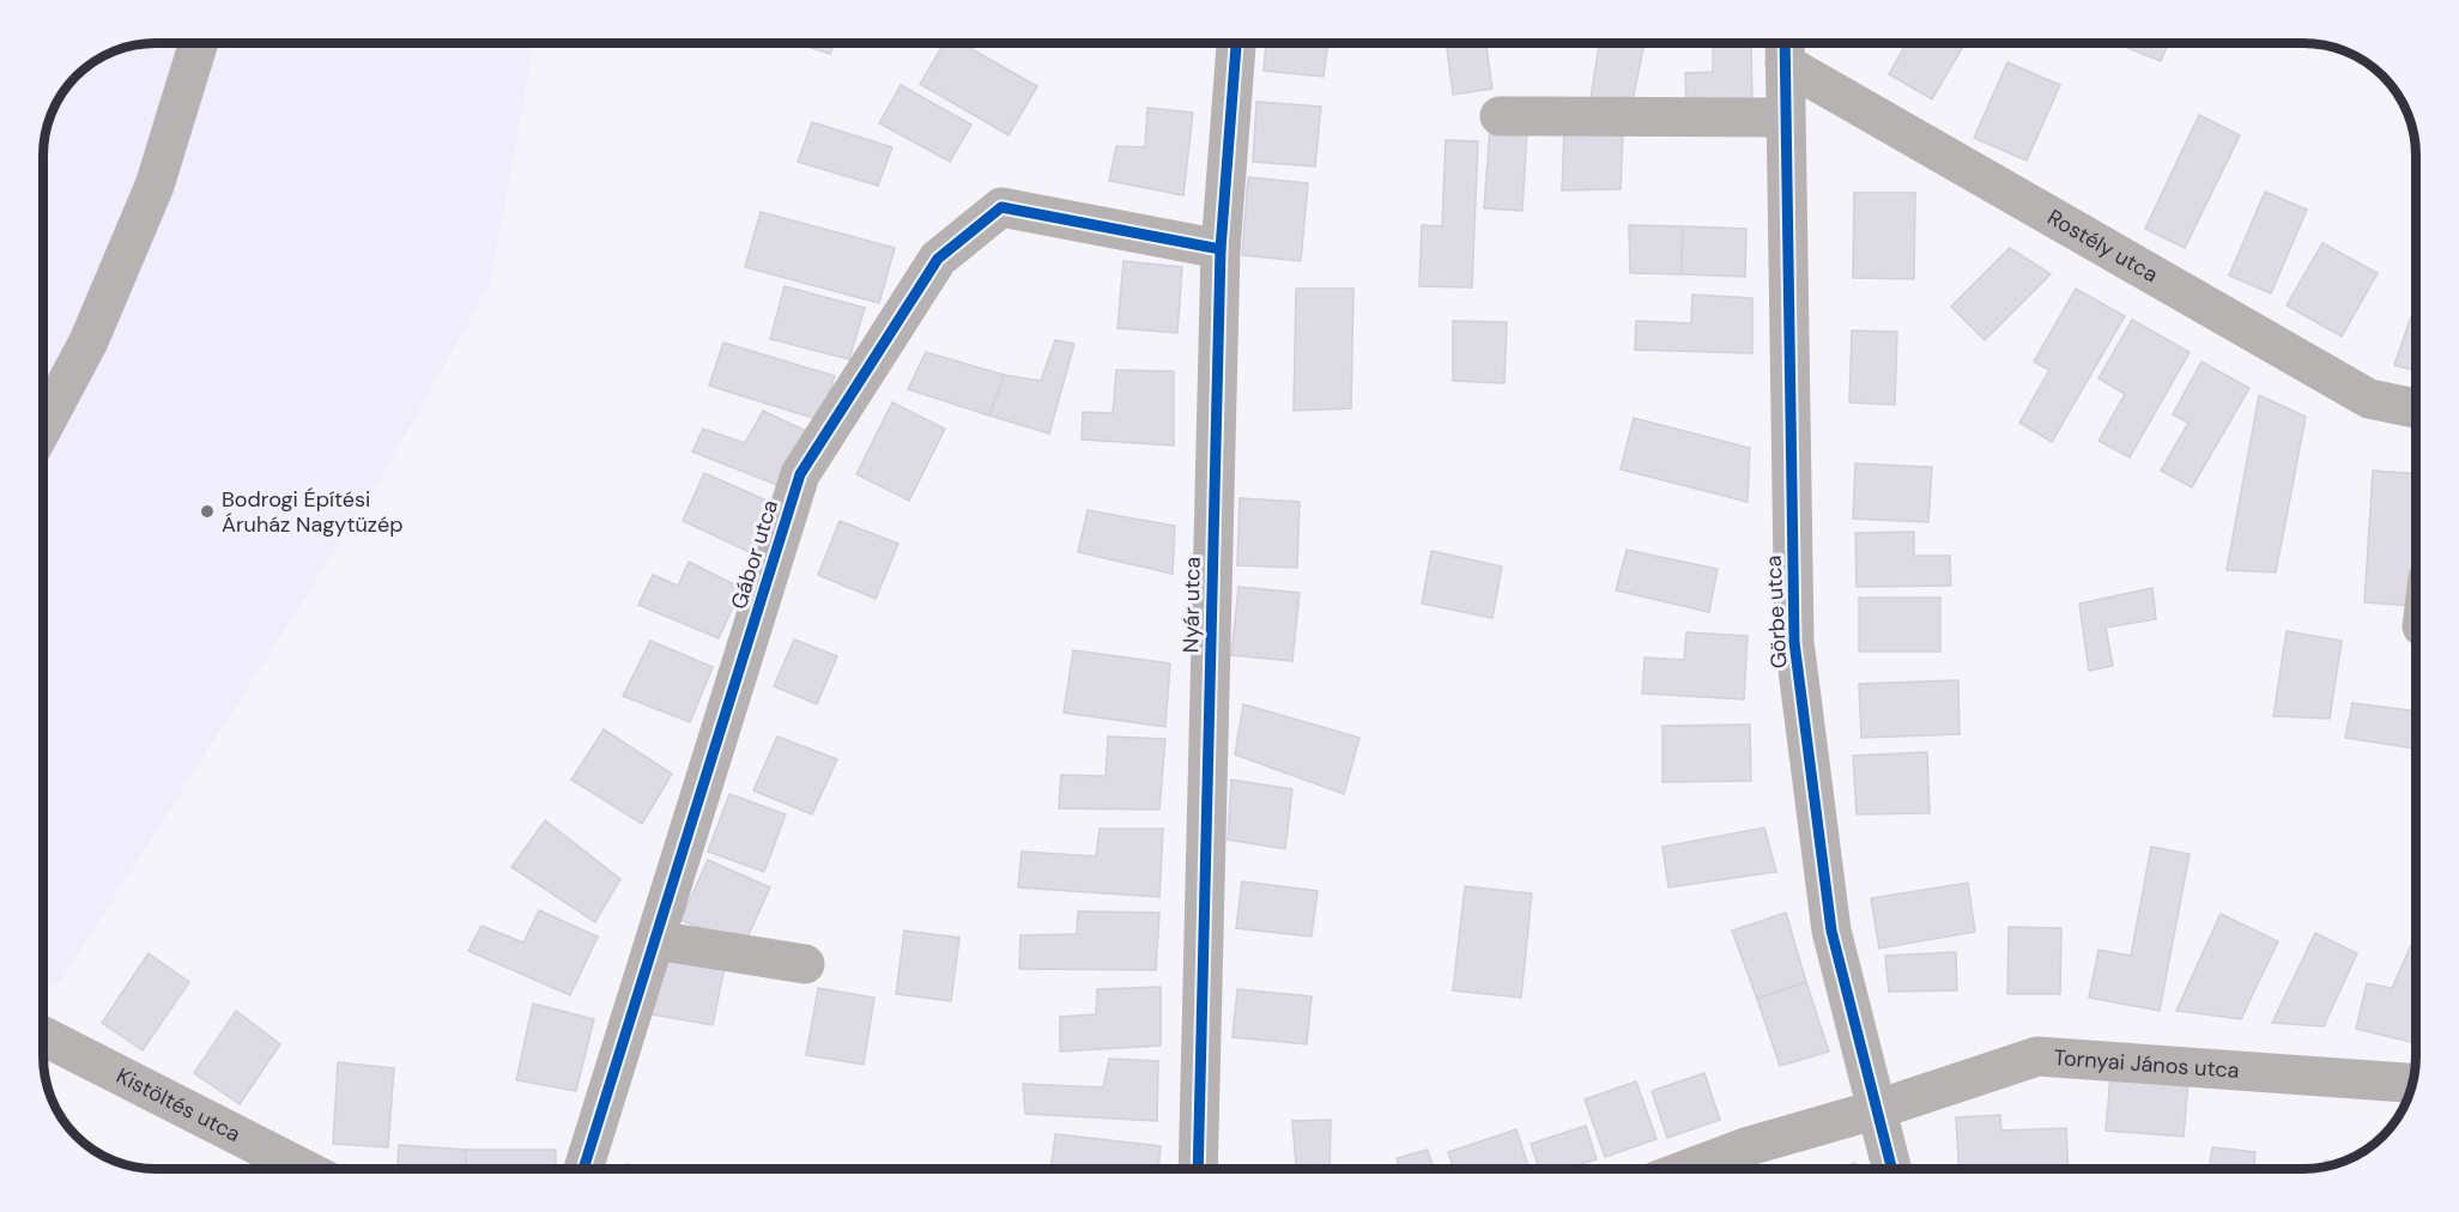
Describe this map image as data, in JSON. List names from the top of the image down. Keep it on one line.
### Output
{"streets":{"street":["Rostély utca","Gábor utca","Nyár utca","Görbe utca","Tornyai János utca","Kistöltés utca"]},"crossings":[["Rostély utca","Görbe utca"],["Gábor utca","Nyár utca"],["Görbe utca","Tornyai János utca"]],"places":["Bodrogi Építési Áruház Nagytüzép"]}
